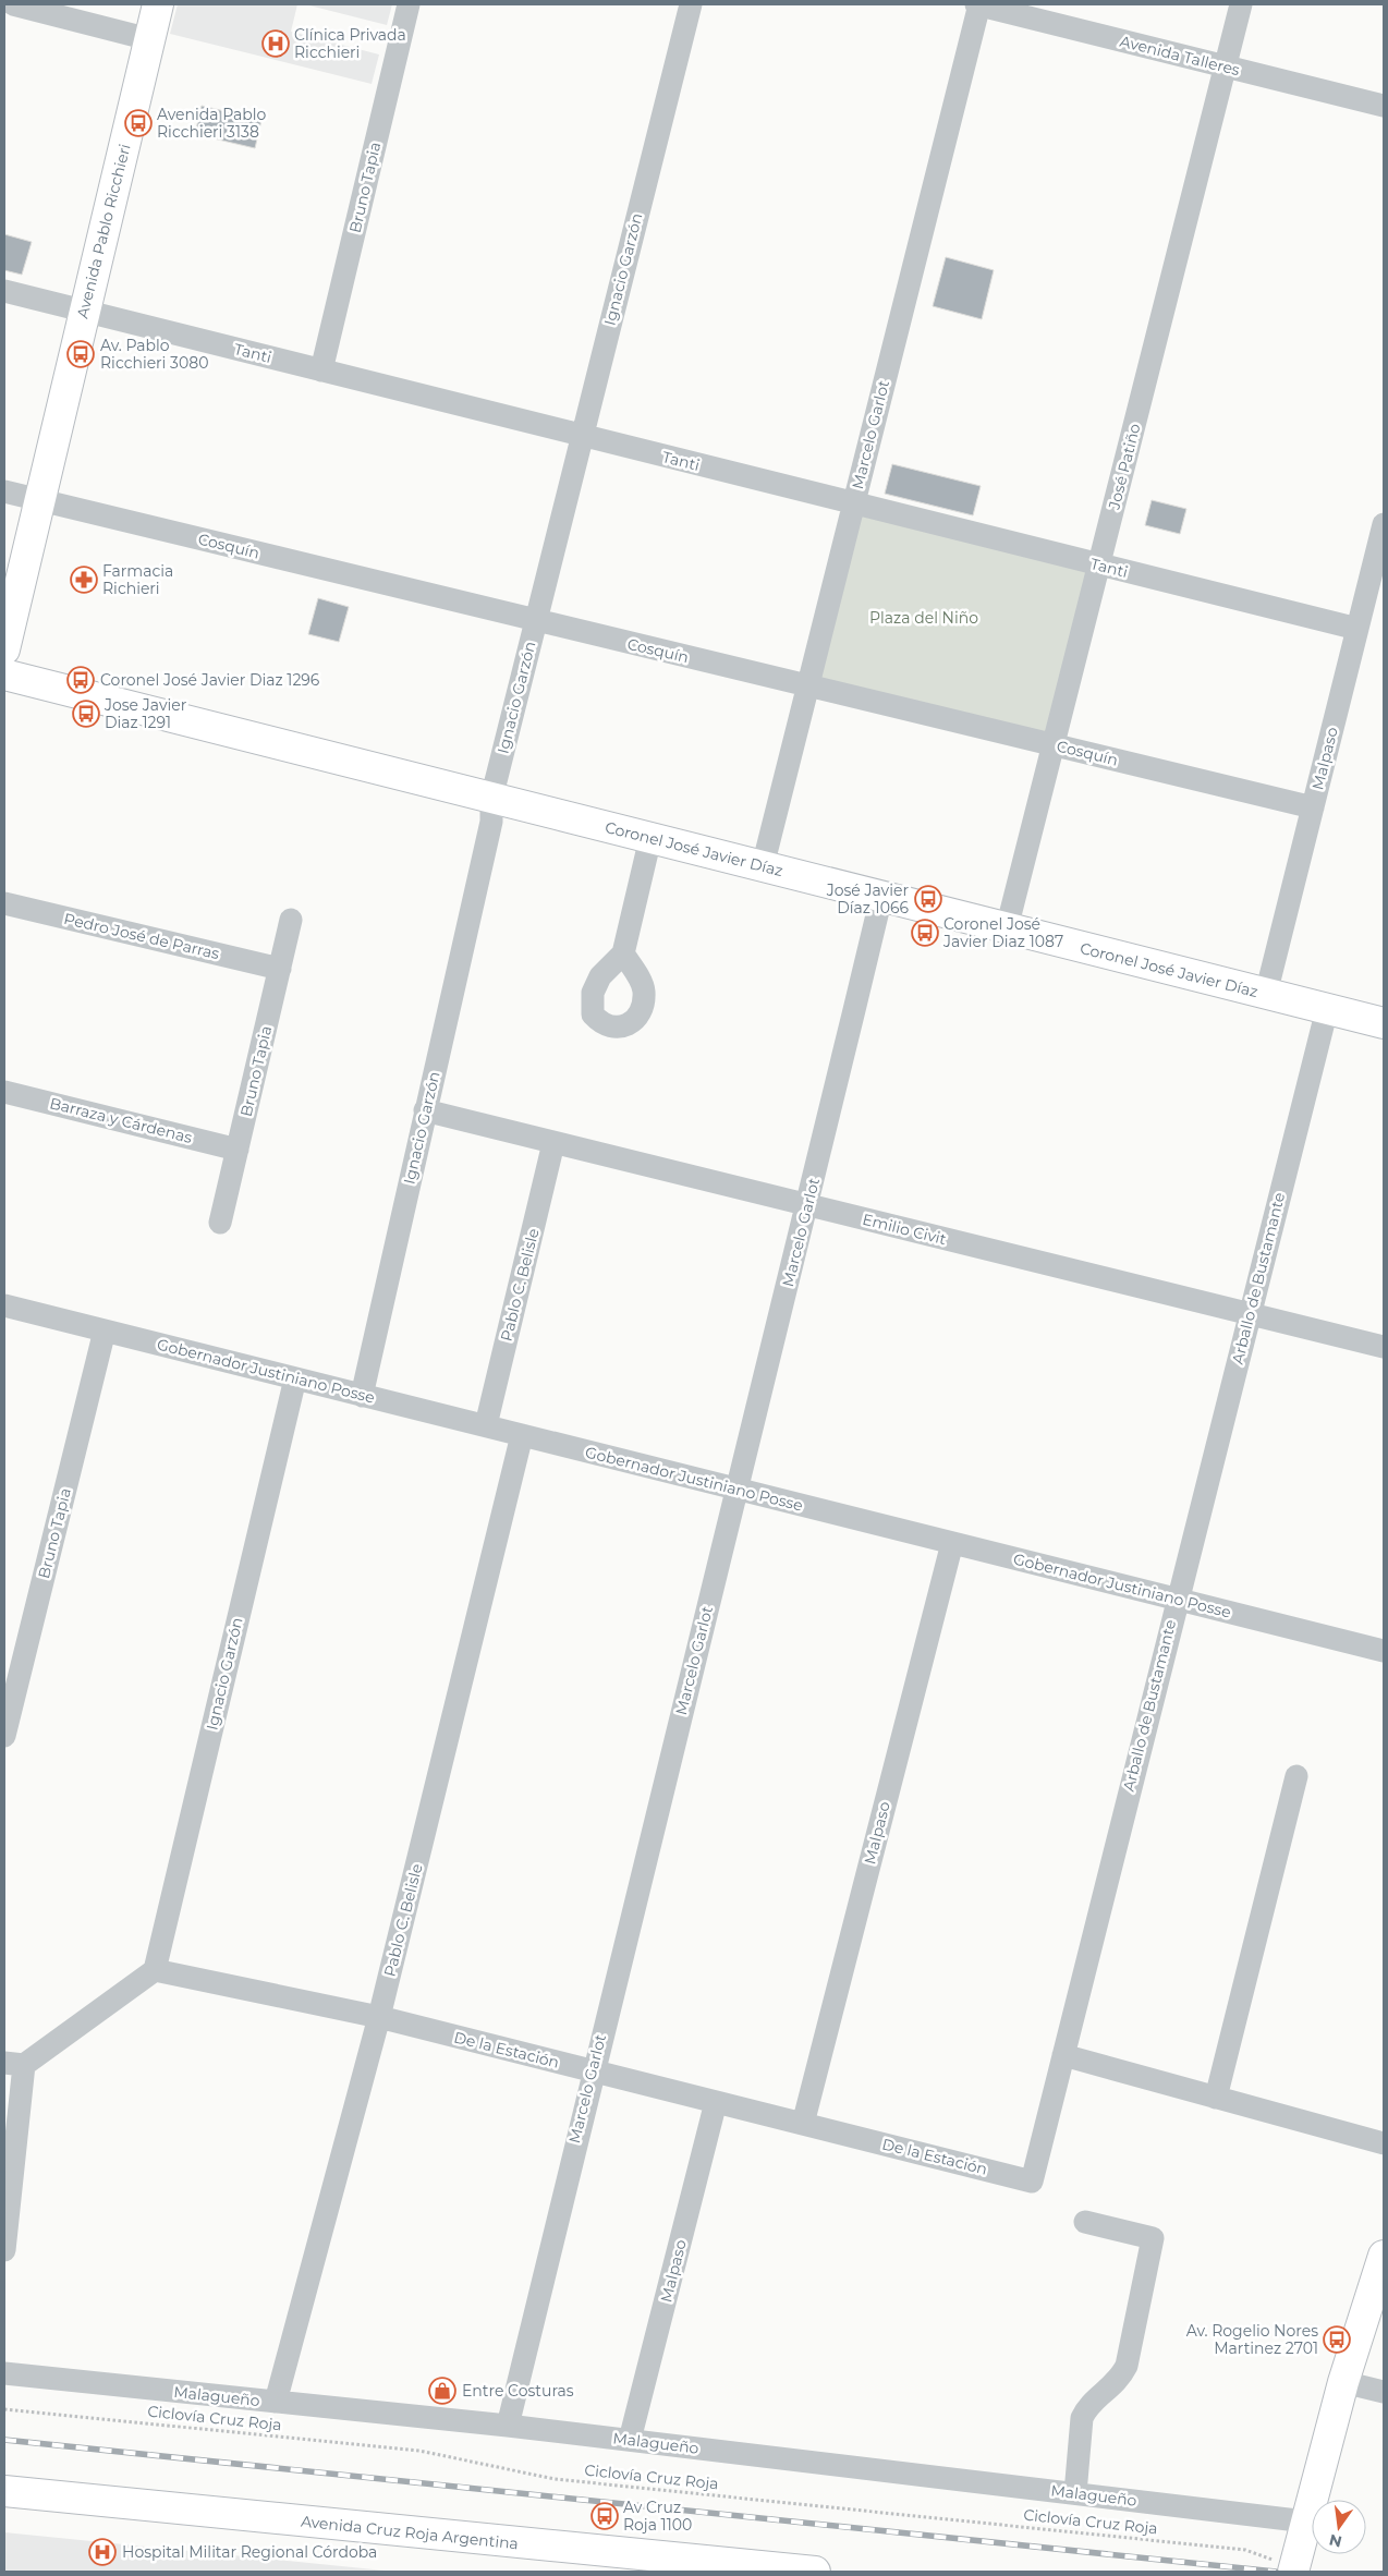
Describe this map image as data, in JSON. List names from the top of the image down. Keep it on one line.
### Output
{"streets":{"main road":["Avenida Pablo Ricchieri","Coronel José Javier Díaz","Avenida Cruz Roja Argentina"],"street":["Avenida Talleres","Bruno Tapia","Ignacio Garzón","Tanti","Marcelo Garlot","José Patiño","Cosquín","Malpaso","Pedro José de Parras","Barraza y Cárdenas","Emilio Civit","Arballo de Bustamante","Pablo C. Belisle","Gobernador Justiniano Posse","De la Estación","Malagueño"],"path":["Ciclovía Cruz Roja"]},"crossings":[["Avenida Talleres","Marcelo Garlot"],["Avenida Talleres","José Patiño"],["Bruno Tapia","Tanti"],["Bruno Tapia","Pedro José de Parras"],["Bruno Tapia","Barraza y Cárdenas"],["Bruno Tapia","Gobernador Justiniano Posse"],["Avenida Pablo Ricchieri","Tanti"],["Avenida Pablo Ricchieri","Cosquín"],["Ignacio Garzón","Tanti"],["Ignacio Garzón","Cosquín"],["Ignacio Garzón","Coronel José Javier Díaz"],["Ignacio Garzón","Emilio Civit"],["Ignacio Garzón","Gobernador Justiniano Posse"],["Ignacio Garzón","De la Estación"],["Tanti","Marcelo Garlot"],["Tanti","José Patiño"],["Tanti","Malpaso"],["Marcelo Garlot","Cosquín"],["Marcelo Garlot","Coronel José Javier Díaz"],["Marcelo Garlot","Emilio Civit"],["Marcelo Garlot","Gobernador Justiniano Posse"],["Marcelo Garlot","De la Estación"],["Marcelo Garlot","Malagueño"],["José Patiño","Cosquín"],["José Patiño","Coronel José Javier Díaz"],["Cosquín","Malpaso"],["Malpaso","Coronel José Javier Díaz"],["Malpaso","Gobernador Justiniano Posse"],["Malpaso","De la Estación"],["Malpaso","Malagueño"],["Coronel José Javier Díaz","Arballo de Bustamante"],["Emilio Civit","Arballo de Bustamante"],["Emilio Civit","Pablo C. Belisle"],["Arballo de Bustamante","Gobernador Justiniano Posse"],["Arballo de Bustamante","De la Estación"],["Pablo C. Belisle","Gobernador Justiniano Posse"],["Pablo C. Belisle","De la Estación"],["Pablo C. Belisle","Malagueño"]],"parks":["Plaza del Niño"],"places":{"hospital":["Clínica Privada Ricchieri","Hospital Militar Regional Córdoba"],"bus stop":["Avenida Pablo Ricchieri 3138","Av. Pablo Ricchieri 3080","Coronel José Javier Diaz 1296","Jose Javier Diaz 1291","José Javier Díaz 1066","Coronel José Javier Diaz 1087","Av. Rogelio Nores Martinez 2701","Av Cruz Roja 1100"],"pharmacy":["Farmacia Richieri"],"shop":["Entre Costuras"]},"north":"bottom"}
